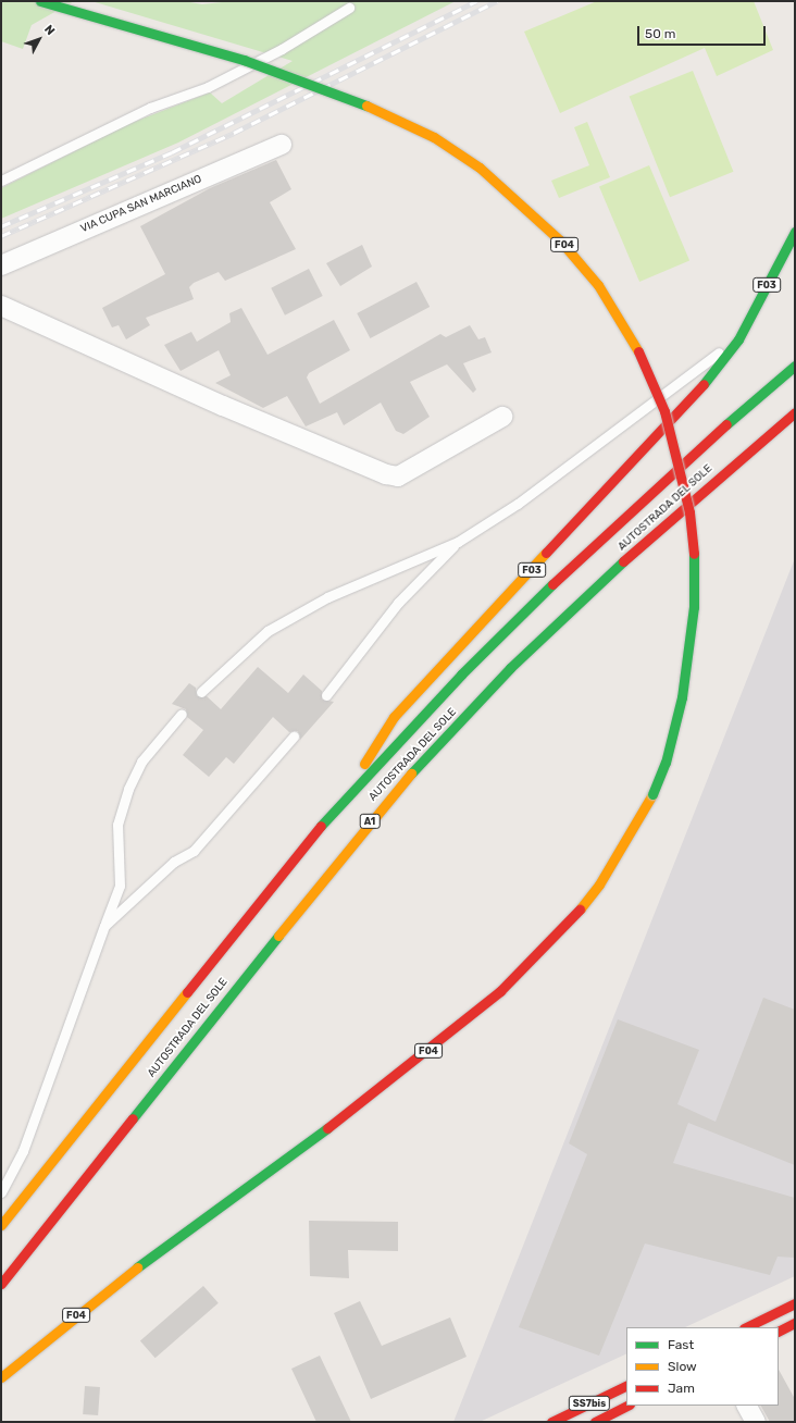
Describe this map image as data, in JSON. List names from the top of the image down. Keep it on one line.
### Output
{"streets":{"main road":["F04","F03","AUTOSTRADA DEL SOLE","A1","SS7bis"],"street":["VIA CUPA SAN MARCIANO"]},"crossings":[["F03","AUTOSTRADA DEL SOLE"]],"legend":["Fast","Slow","Jam"],"scale_bar":"50 m","north":"top right"}
